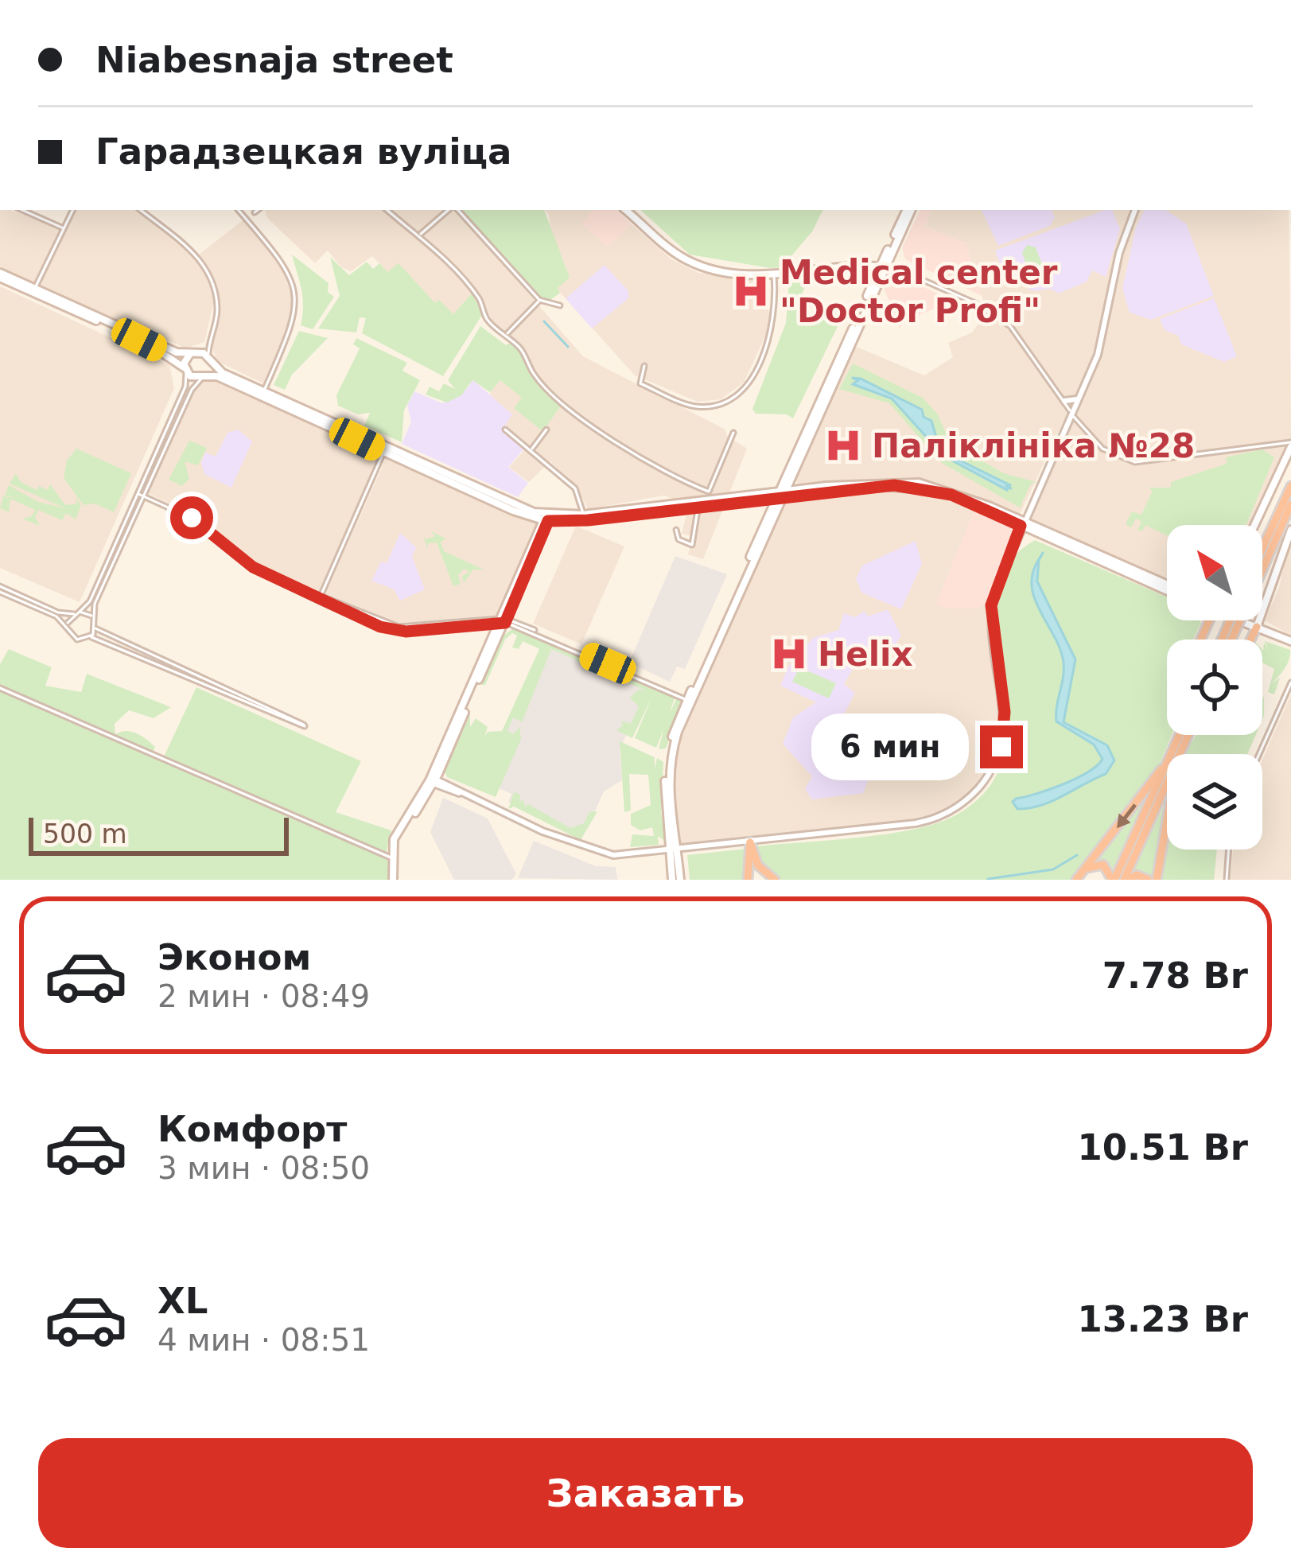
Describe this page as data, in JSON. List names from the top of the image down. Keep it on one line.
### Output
{"places":{"hospital":["Medical center \"Doctor Profi\"","Паліклініка №28","Helix"]},"scale_bar":"500 m","north":"top left","page":{"banner":["Niabesnaja street","Гарадзецкая вуліца"],"bubble":"6 мин","scale":"500 m","list":[{"name":"Эконом","note":"2 мин · 08:49","value":"7.78 Br"},{"name":"Комфорт","note":"3 мин · 08:50","value":"10.51 Br"},{"name":"XL","note":"4 мин · 08:51","value":"13.23 Br"}],"buttons":"Заказать"}}
